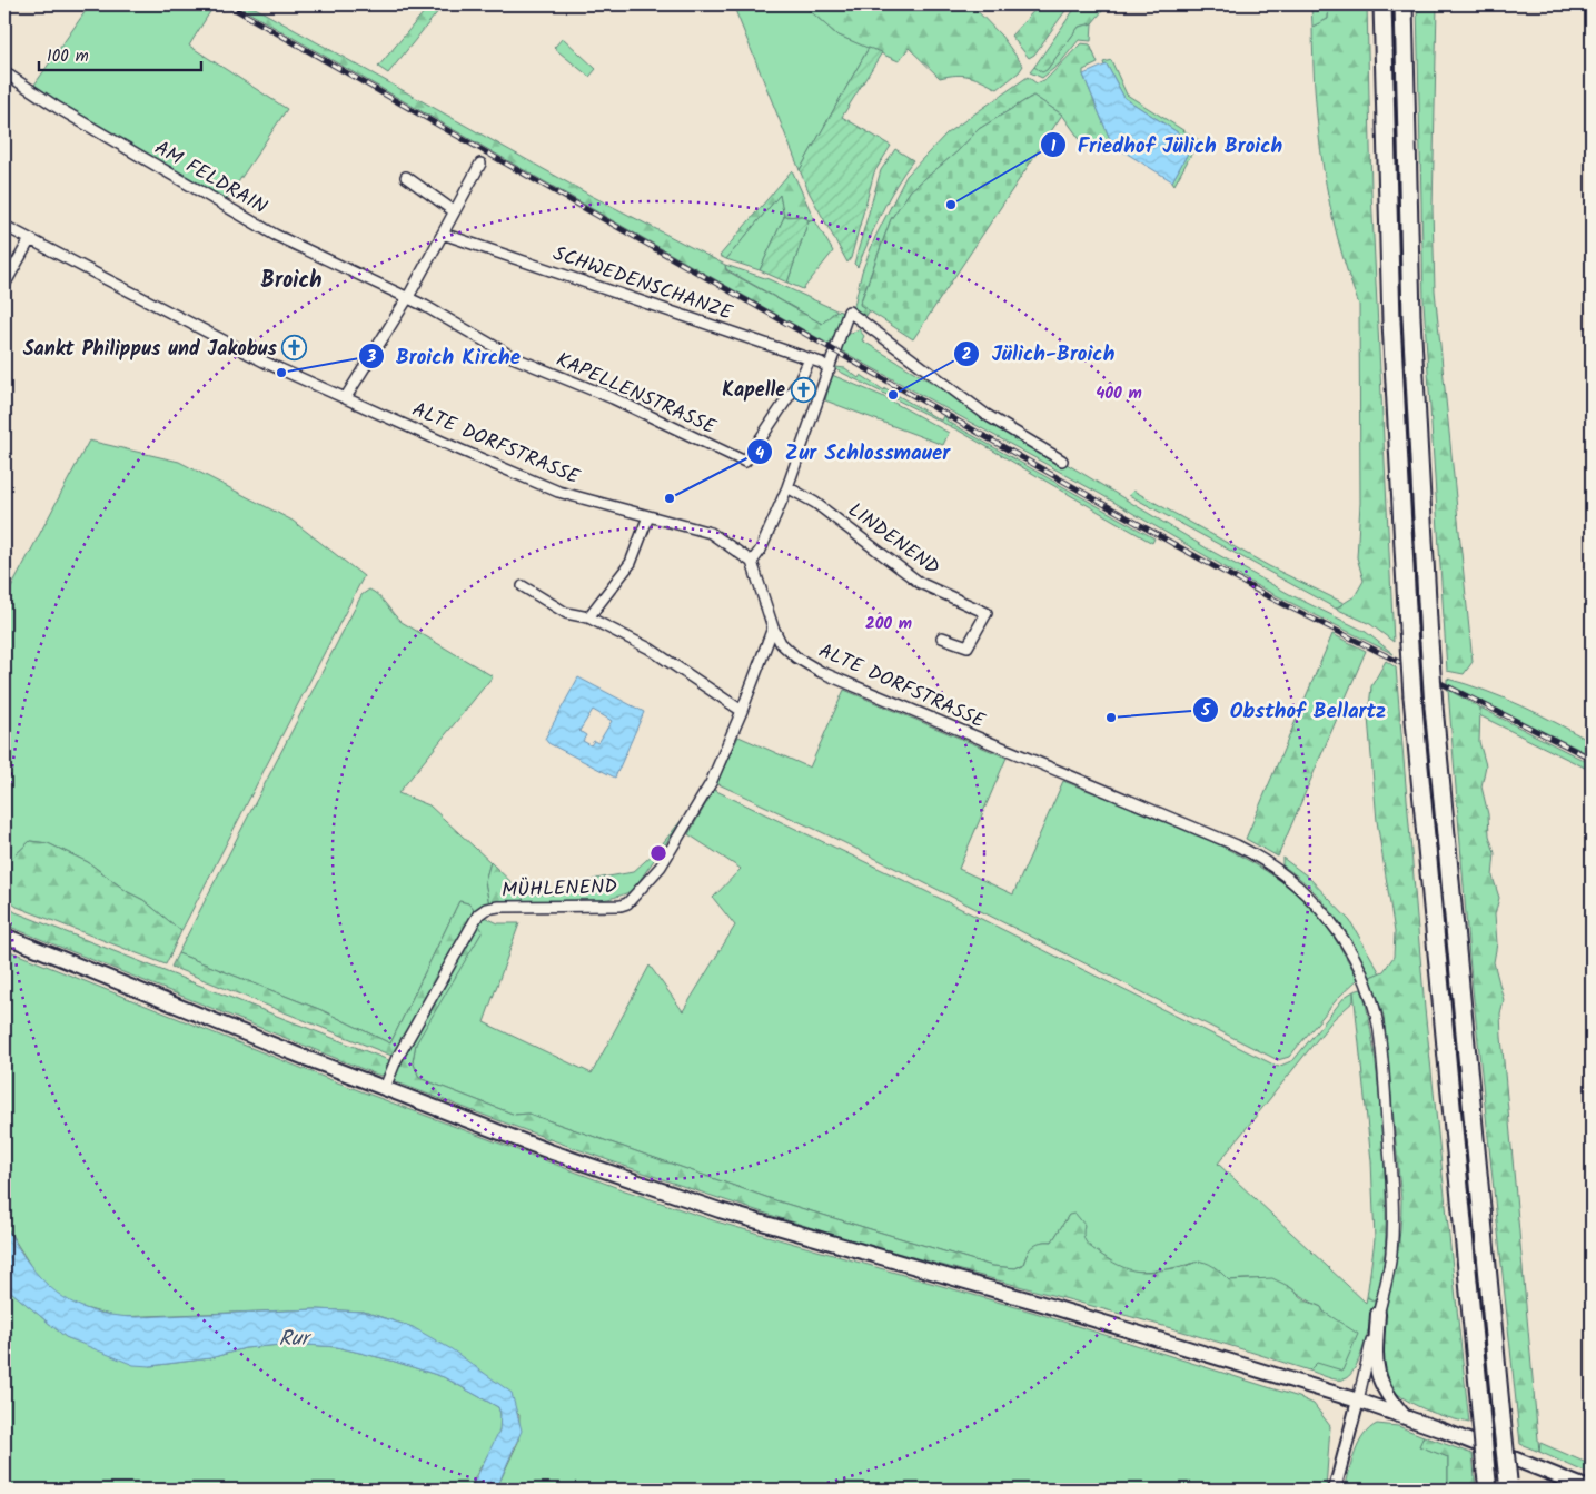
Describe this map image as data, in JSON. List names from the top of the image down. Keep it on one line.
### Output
{"streets":{"street":["AM FELDRAIN","SCHWEDENSCHANZE","KAPELLENSTRASSE","ALTE DORFSTRASSE","LINDENEND","MÜHLENEND"]},"crossings":[["AM FELDRAIN","KAPELLENSTRASSE"],["SCHWEDENSCHANZE","KAPELLENSTRASSE"],["ALTE DORFSTRASSE","MÜHLENEND"]],"districts":["Broich"],"water":["Rur"],"places":{"other":["Friedhof Jülich Broich","Broich Kirche","Jülich-Broich","Zur Schlossmauer","Obsthof Bellartz"],"church":["Sankt Philippus und Jakobus","Kapelle"]},"scale_bar":"100 m","rings":["400 m","200 m"]}
